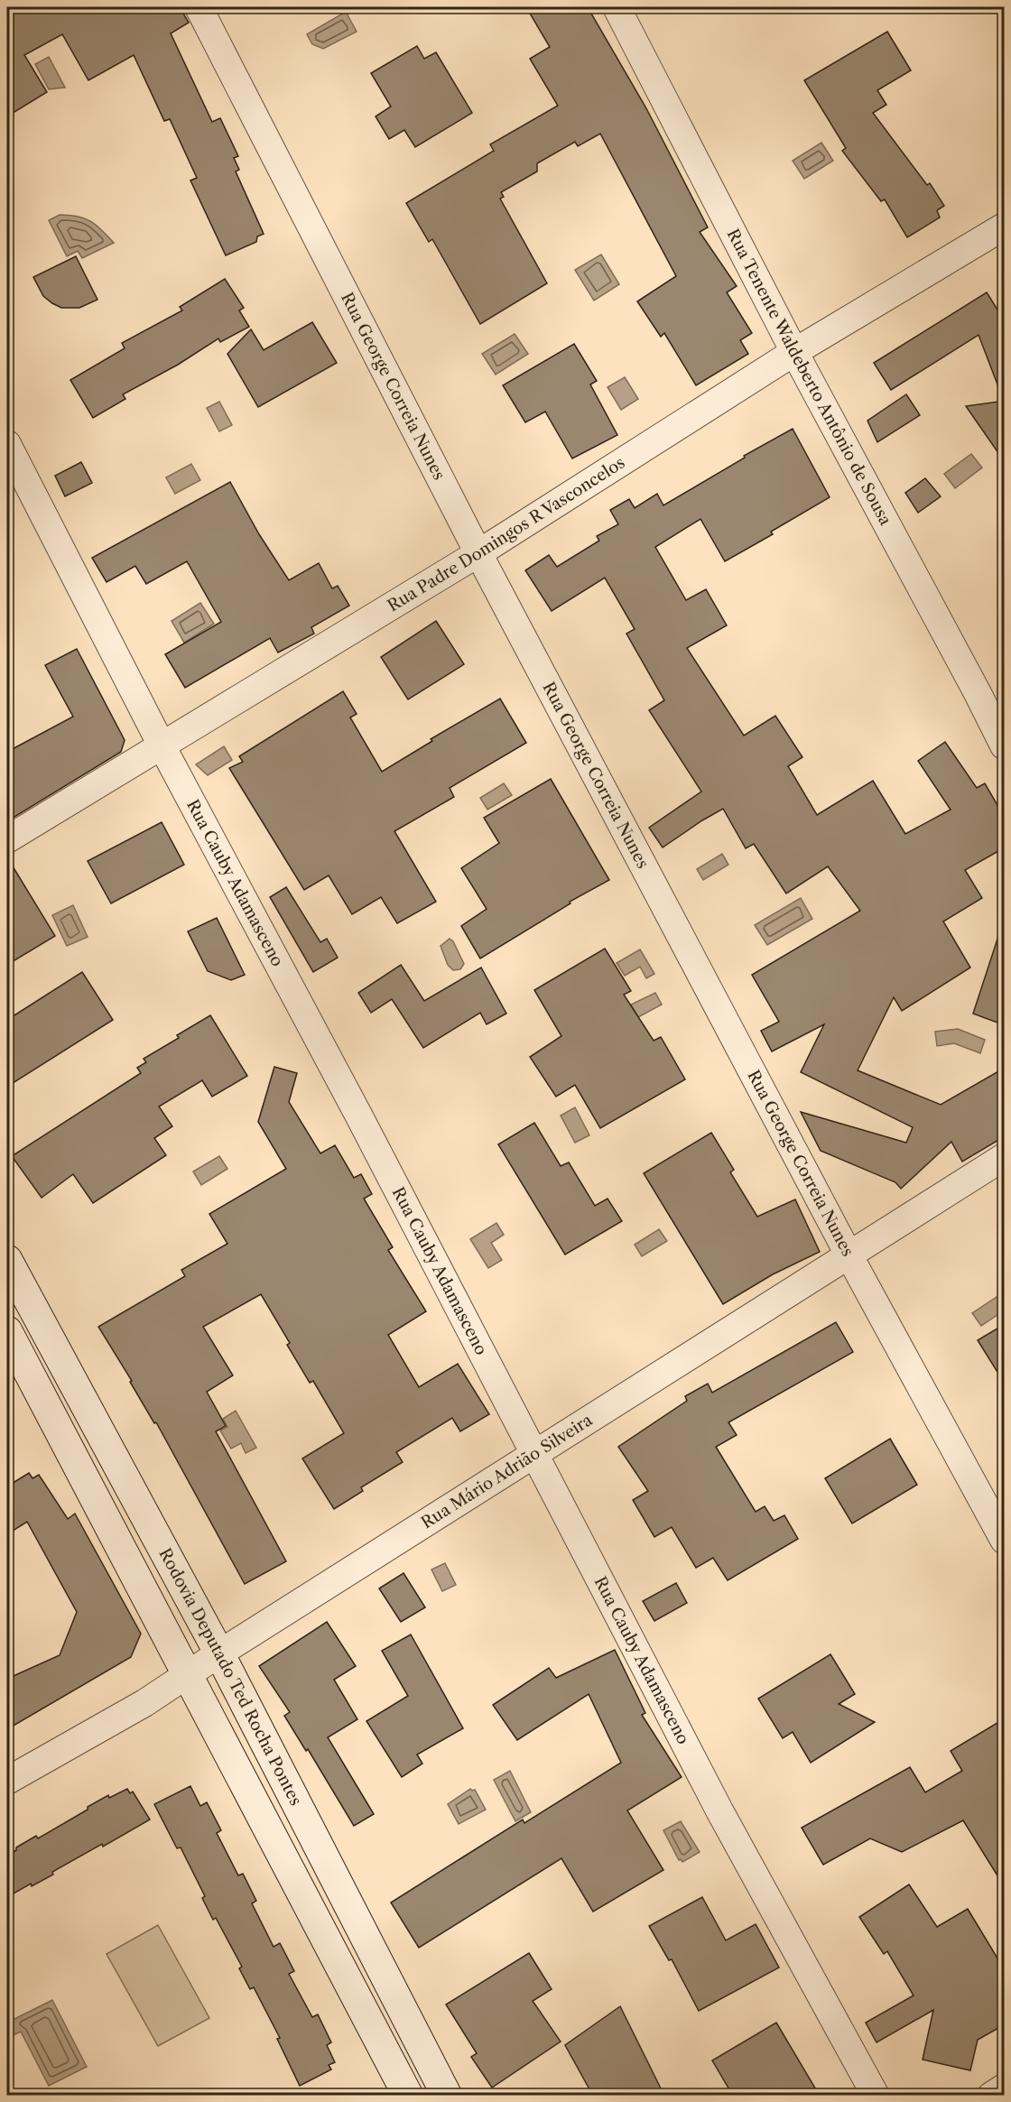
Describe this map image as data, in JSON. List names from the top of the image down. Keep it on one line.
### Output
{"streets":{"main road":["Rodovia Deputado Ted Rocha Pontes"],"street":["Rua Tenente Waldeberto Antônio de Sousa","Rua George Correia Nunes","Rua Padre Domingos R Vasconcelos","Rua Cauby Adamasceno","Rua Mário Adrião Silveira"]},"crossings":[["Rua Tenente Waldeberto Antônio de Sousa","Rua Padre Domingos R Vasconcelos"],["Rua George Correia Nunes","Rua Padre Domingos R Vasconcelos"],["Rua George Correia Nunes","Rua Mário Adrião Silveira"],["Rua Padre Domingos R Vasconcelos","Rua Cauby Adamasceno"],["Rua Cauby Adamasceno","Rua Mário Adrião Silveira"],["Rua Mário Adrião Silveira","Rodovia Deputado Ted Rocha Pontes"]]}
